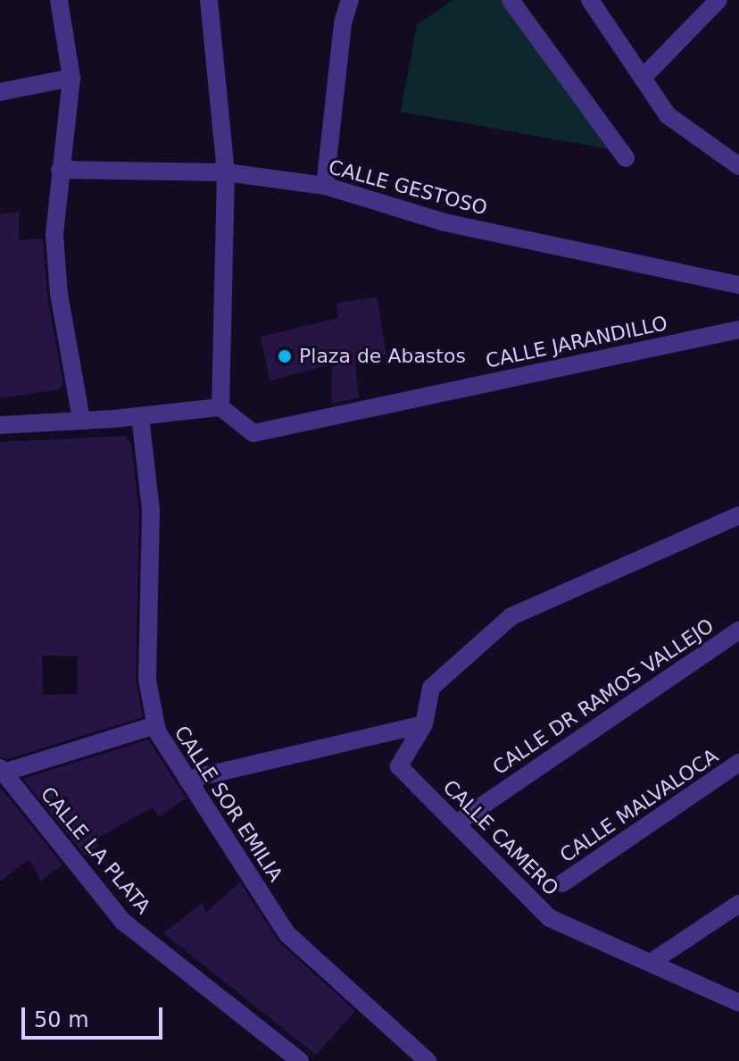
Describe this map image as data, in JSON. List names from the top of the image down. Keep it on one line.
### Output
{"streets":{"street":["CALLE GESTOSO","CALLE JARANDILLO","CALLE DR RAMOS VALLEJO","CALLE SOR EMILIA","CALLE MALVALOCA","CALLE CAMERO","CALLE LA PLATA"]},"crossings":[["CALLE DR RAMOS VALLEJO","CALLE CAMERO"]],"places":["Plaza de Abastos"],"scale_bar":"50 m"}
